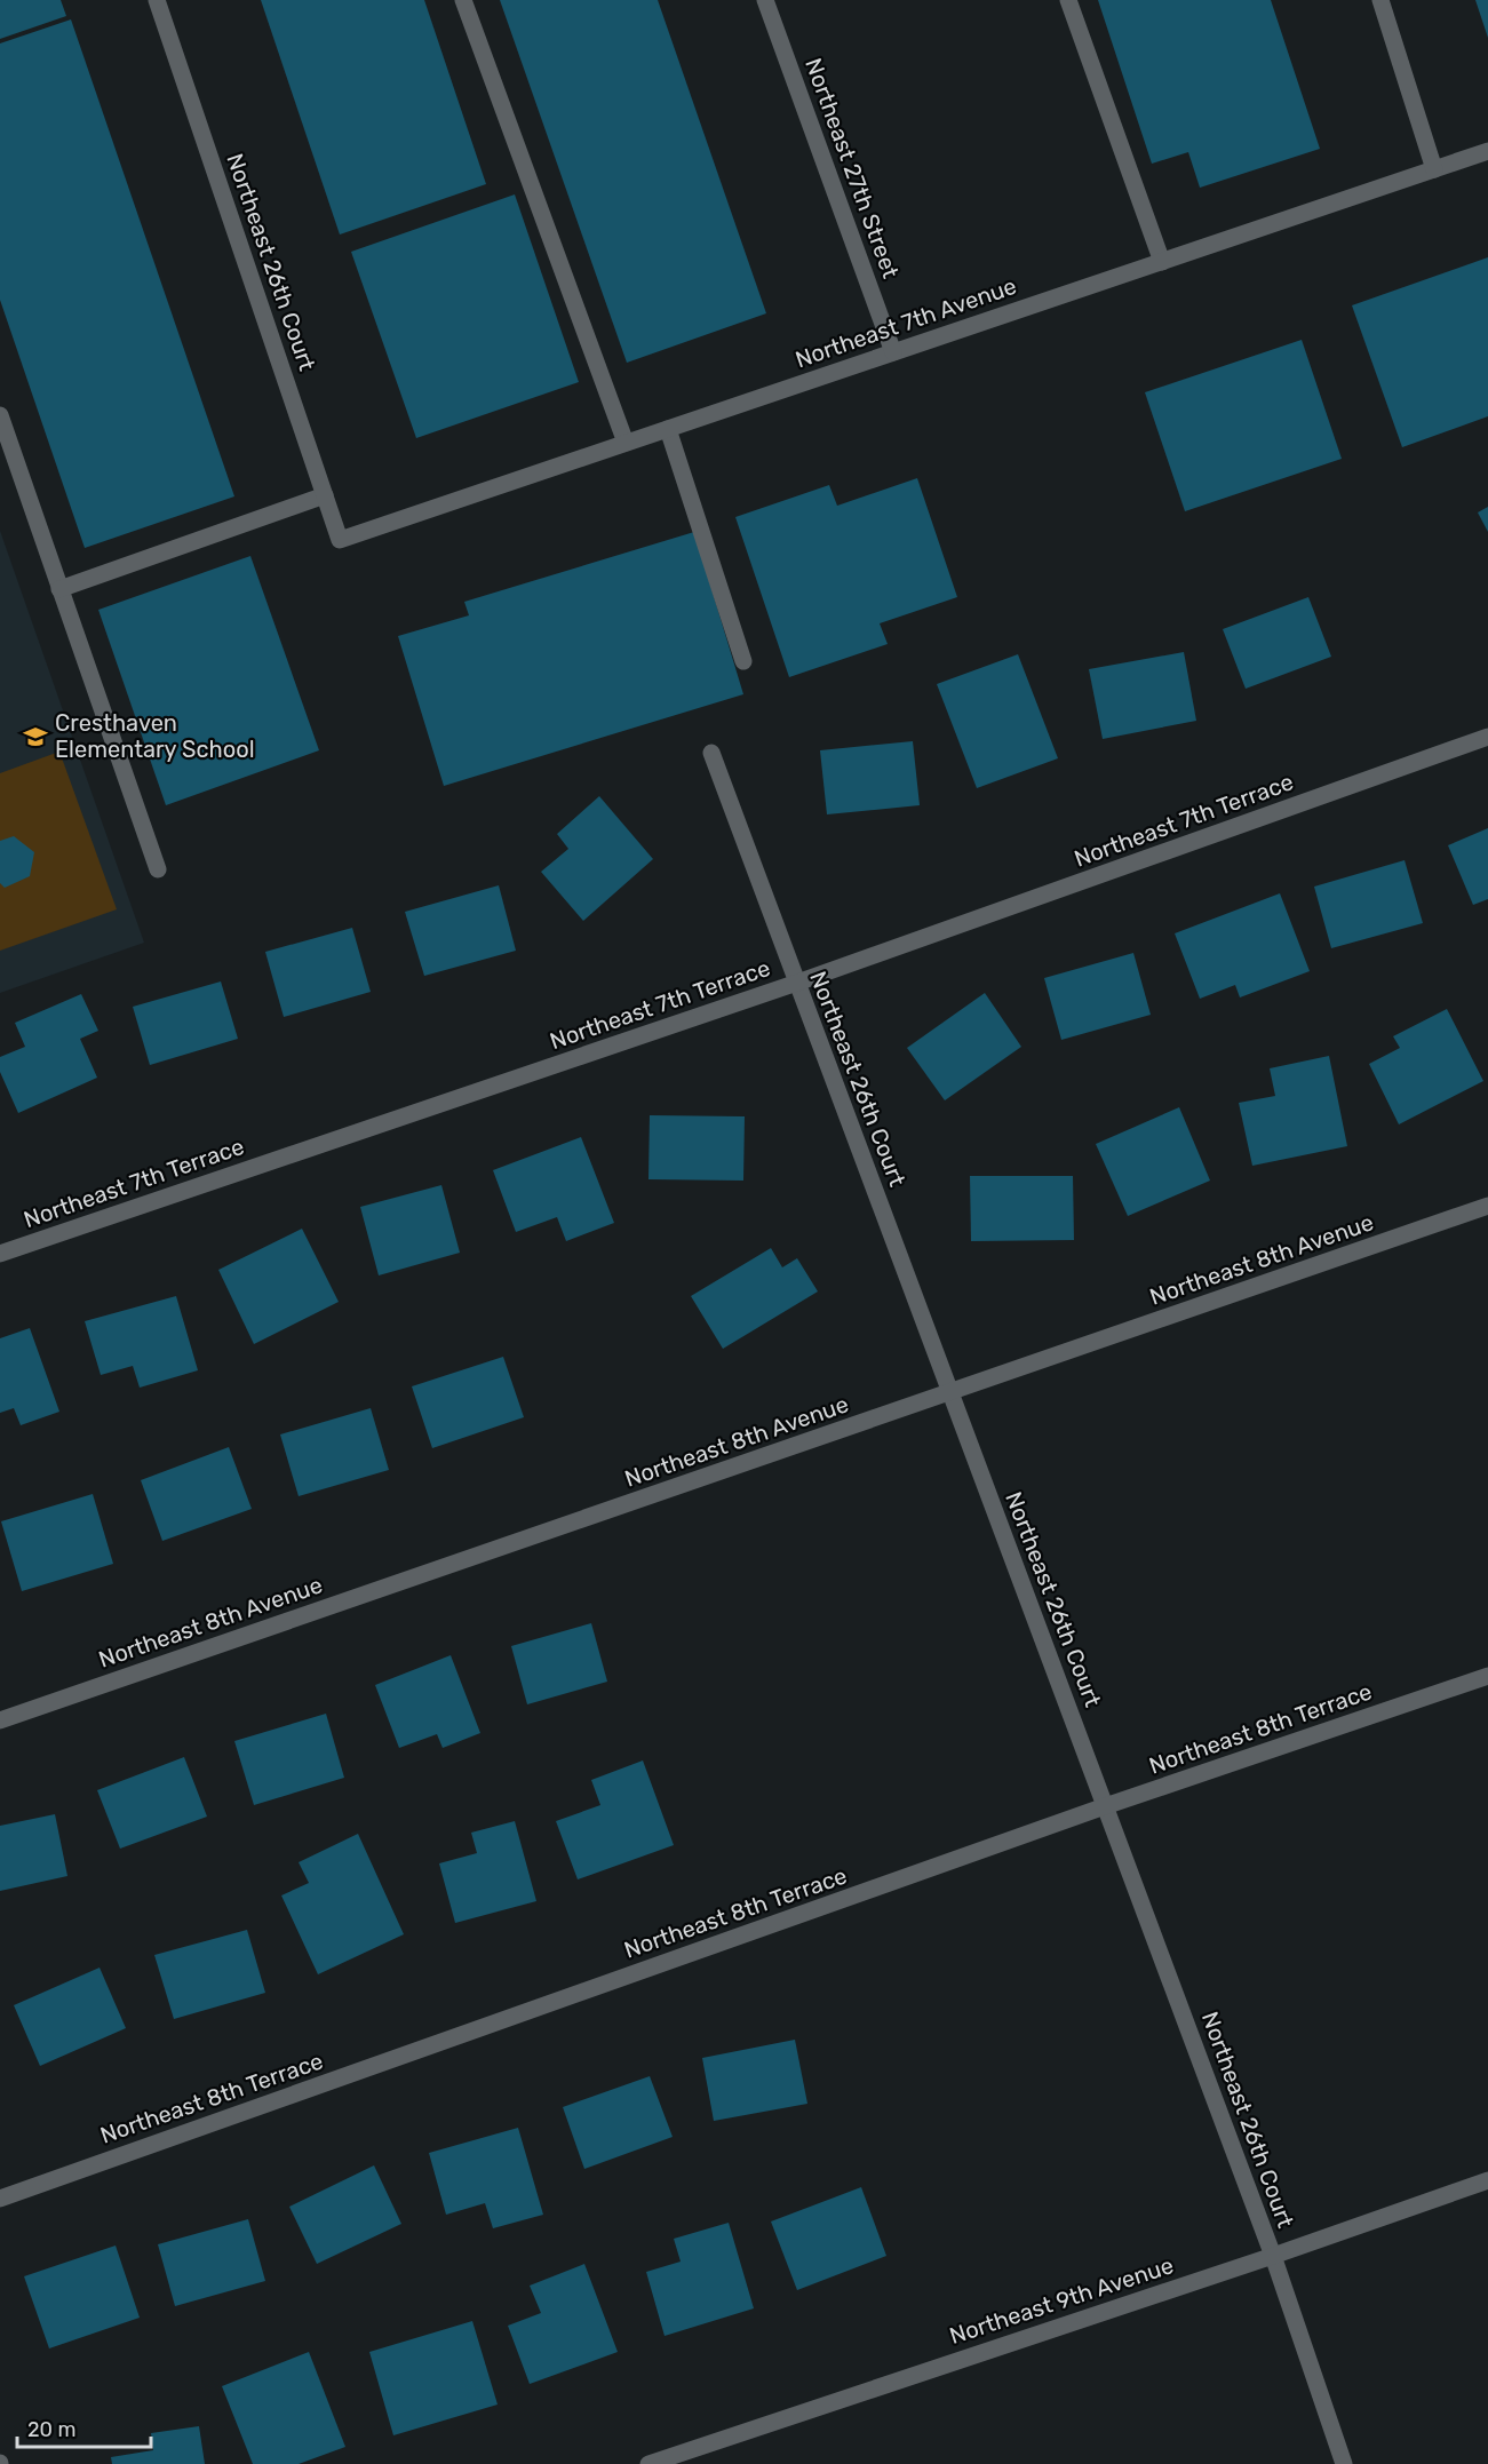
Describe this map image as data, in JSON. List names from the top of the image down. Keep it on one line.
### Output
{"streets":{"street":["Northeast 27th Street","Northeast 26th Court","Northeast 7th Avenue","Northeast 7th Terrace","Northeast 8th Avenue","Northeast 8th Terrace","Northeast 9th Avenue"]},"crossings":[["Northeast 27th Street","Northeast 7th Avenue"],["Northeast 26th Court","Northeast 7th Avenue"],["Northeast 26th Court","Northeast 7th Terrace"],["Northeast 26th Court","Northeast 8th Avenue"],["Northeast 26th Court","Northeast 8th Terrace"],["Northeast 26th Court","Northeast 9th Avenue"]],"places":{"school or university":["Cresthaven Elementary School"]},"scale_bar":"20 m"}
